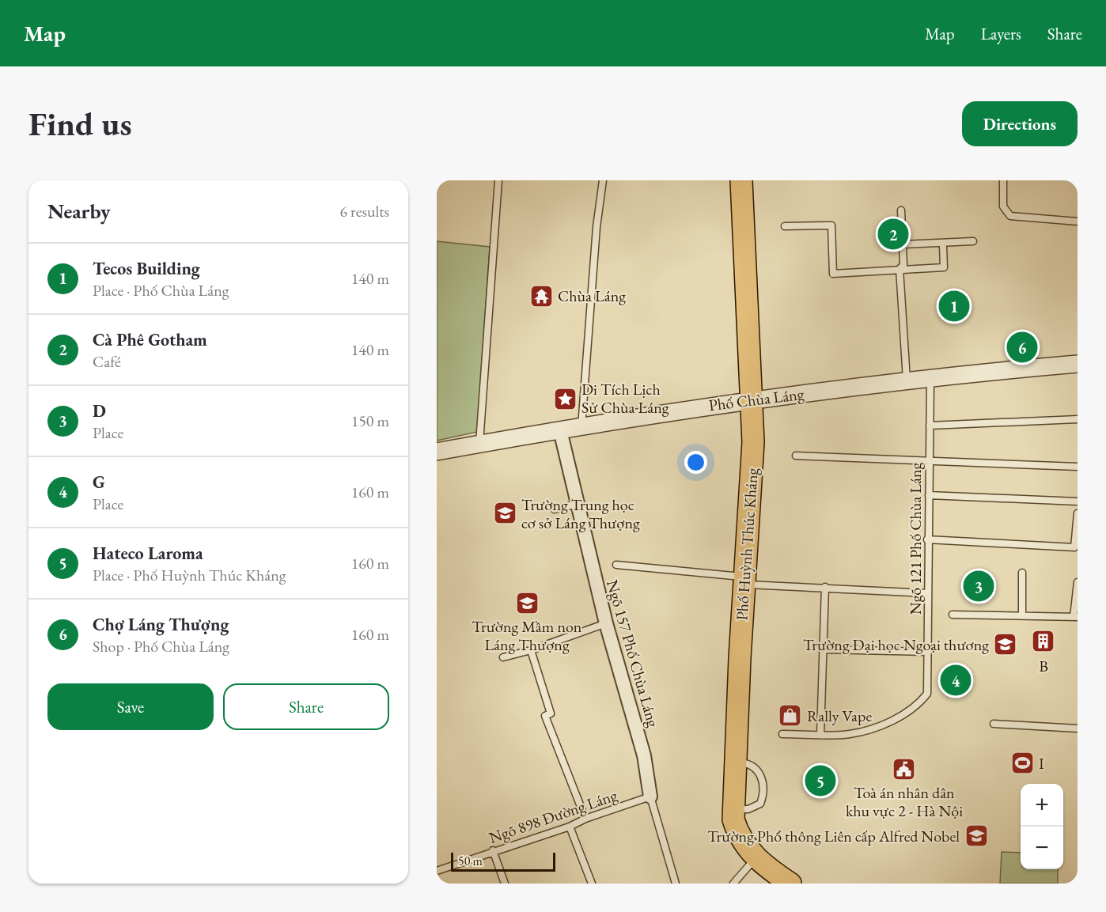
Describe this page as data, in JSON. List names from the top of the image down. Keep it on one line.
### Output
{"streets":{"main road":["Phố Huỳnh Thúc Kháng"],"street":["Phố Chùa Láng","Ngõ 157 Phố Chùa Láng"],"lane":["Ngõ 121 Phố Chùa Láng","Ngõ 898 Đường Láng"]},"crossings":[["Phố Chùa Láng","Ngõ 121 Phố Chùa Láng"],["Phố Chùa Láng","Phố Huỳnh Thúc Kháng"],["Phố Chùa Láng","Ngõ 157 Phố Chùa Láng"],["Ngõ 157 Phố Chùa Láng","Ngõ 898 Đường Láng"]],"places":{"temple":["Chùa Láng"],"place":["Di Tích Lịch Sử Chùa Láng"],"school or university":["Trường Trung học cơ sở Láng Thượng","Trường Mầm non Láng Thượng","Trường Đại học Ngoại thương","Trường Phổ thông Liên cấp Alfred Nobel"],"building":["B"],"shop":["Rally Vape"],"sports":["I"],"public building":["Toà án nhân dân khu vực 2 - Hà Nội"]},"scale_bar":"50 m","page":{"header":"Map","nav":["Map","Layers","Share"],"buttons":["Directions",["Save","Share"]],"title":"Find us","heading":["Nearby","6 results"],"pins":["2","1","6","3","4","5"],"list":[{"mark":"1","name":"Tecos Building","note":"Place · Phố Chùa Láng","value":"140 m"},{"mark":"2","name":"Cà Phê Gotham","note":"Café","value":"140 m"},{"mark":"3","name":"D","note":"Place","value":"150 m"},{"mark":"4","name":"G","note":"Place","value":"160 m"},{"mark":"5","name":"Hateco Laroma","note":"Place · Phố Huỳnh Thúc Kháng","value":"160 m"},{"mark":"6","name":"Chợ Láng Thượng","note":"Shop · Phố Chùa Láng","value":"160 m"}],"map_buttons":["+","−"],"scale":"50 m"}}
